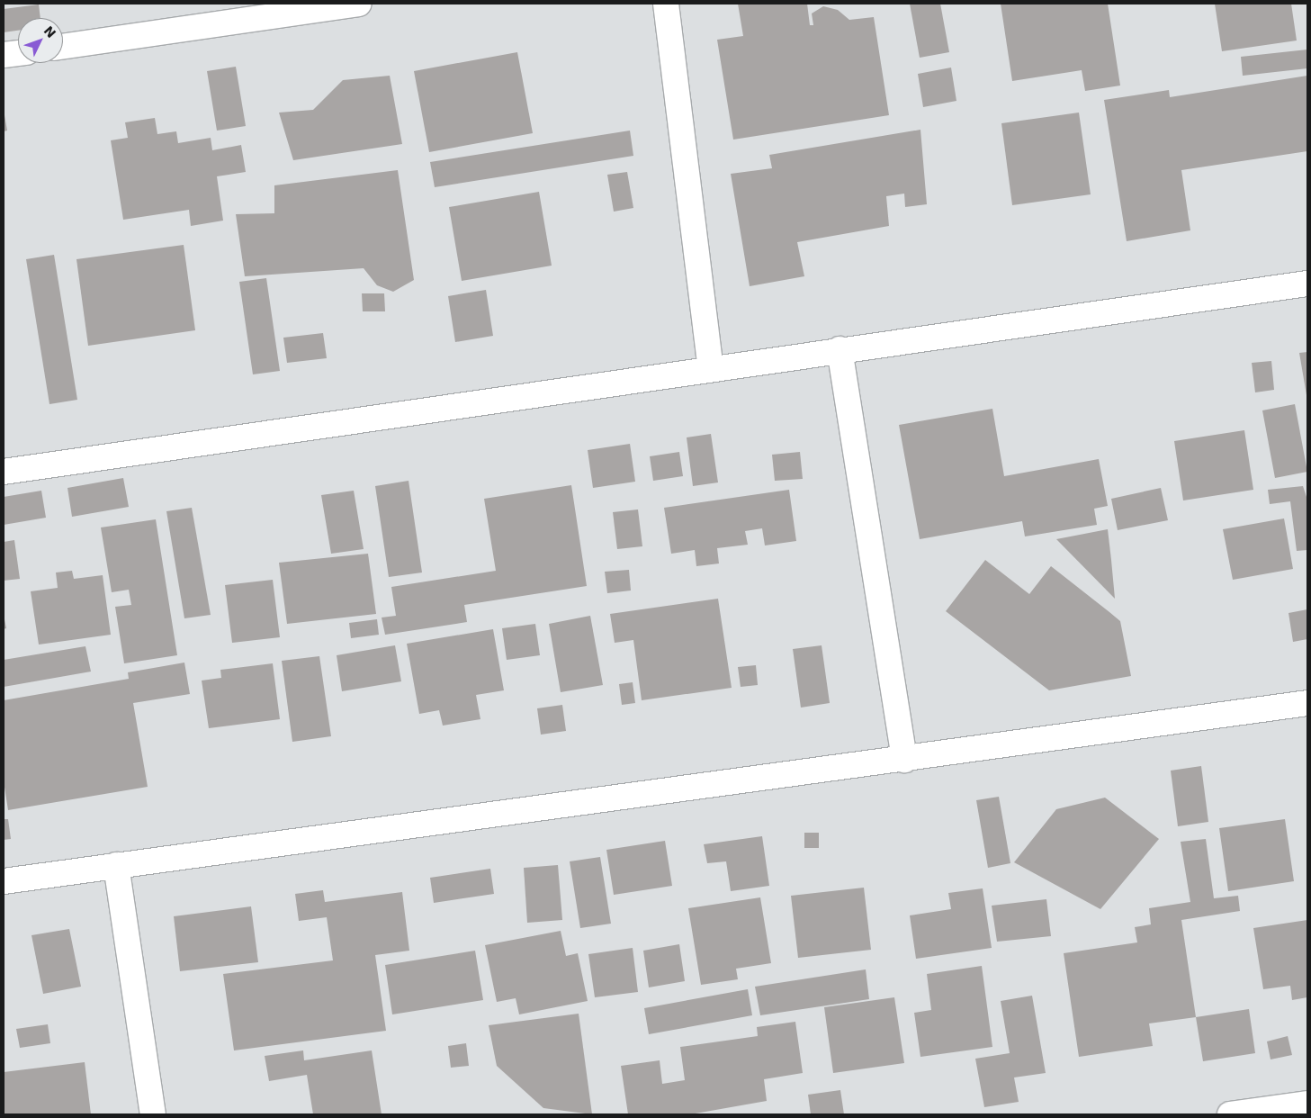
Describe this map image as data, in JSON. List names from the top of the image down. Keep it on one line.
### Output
{"north":"top right"}
